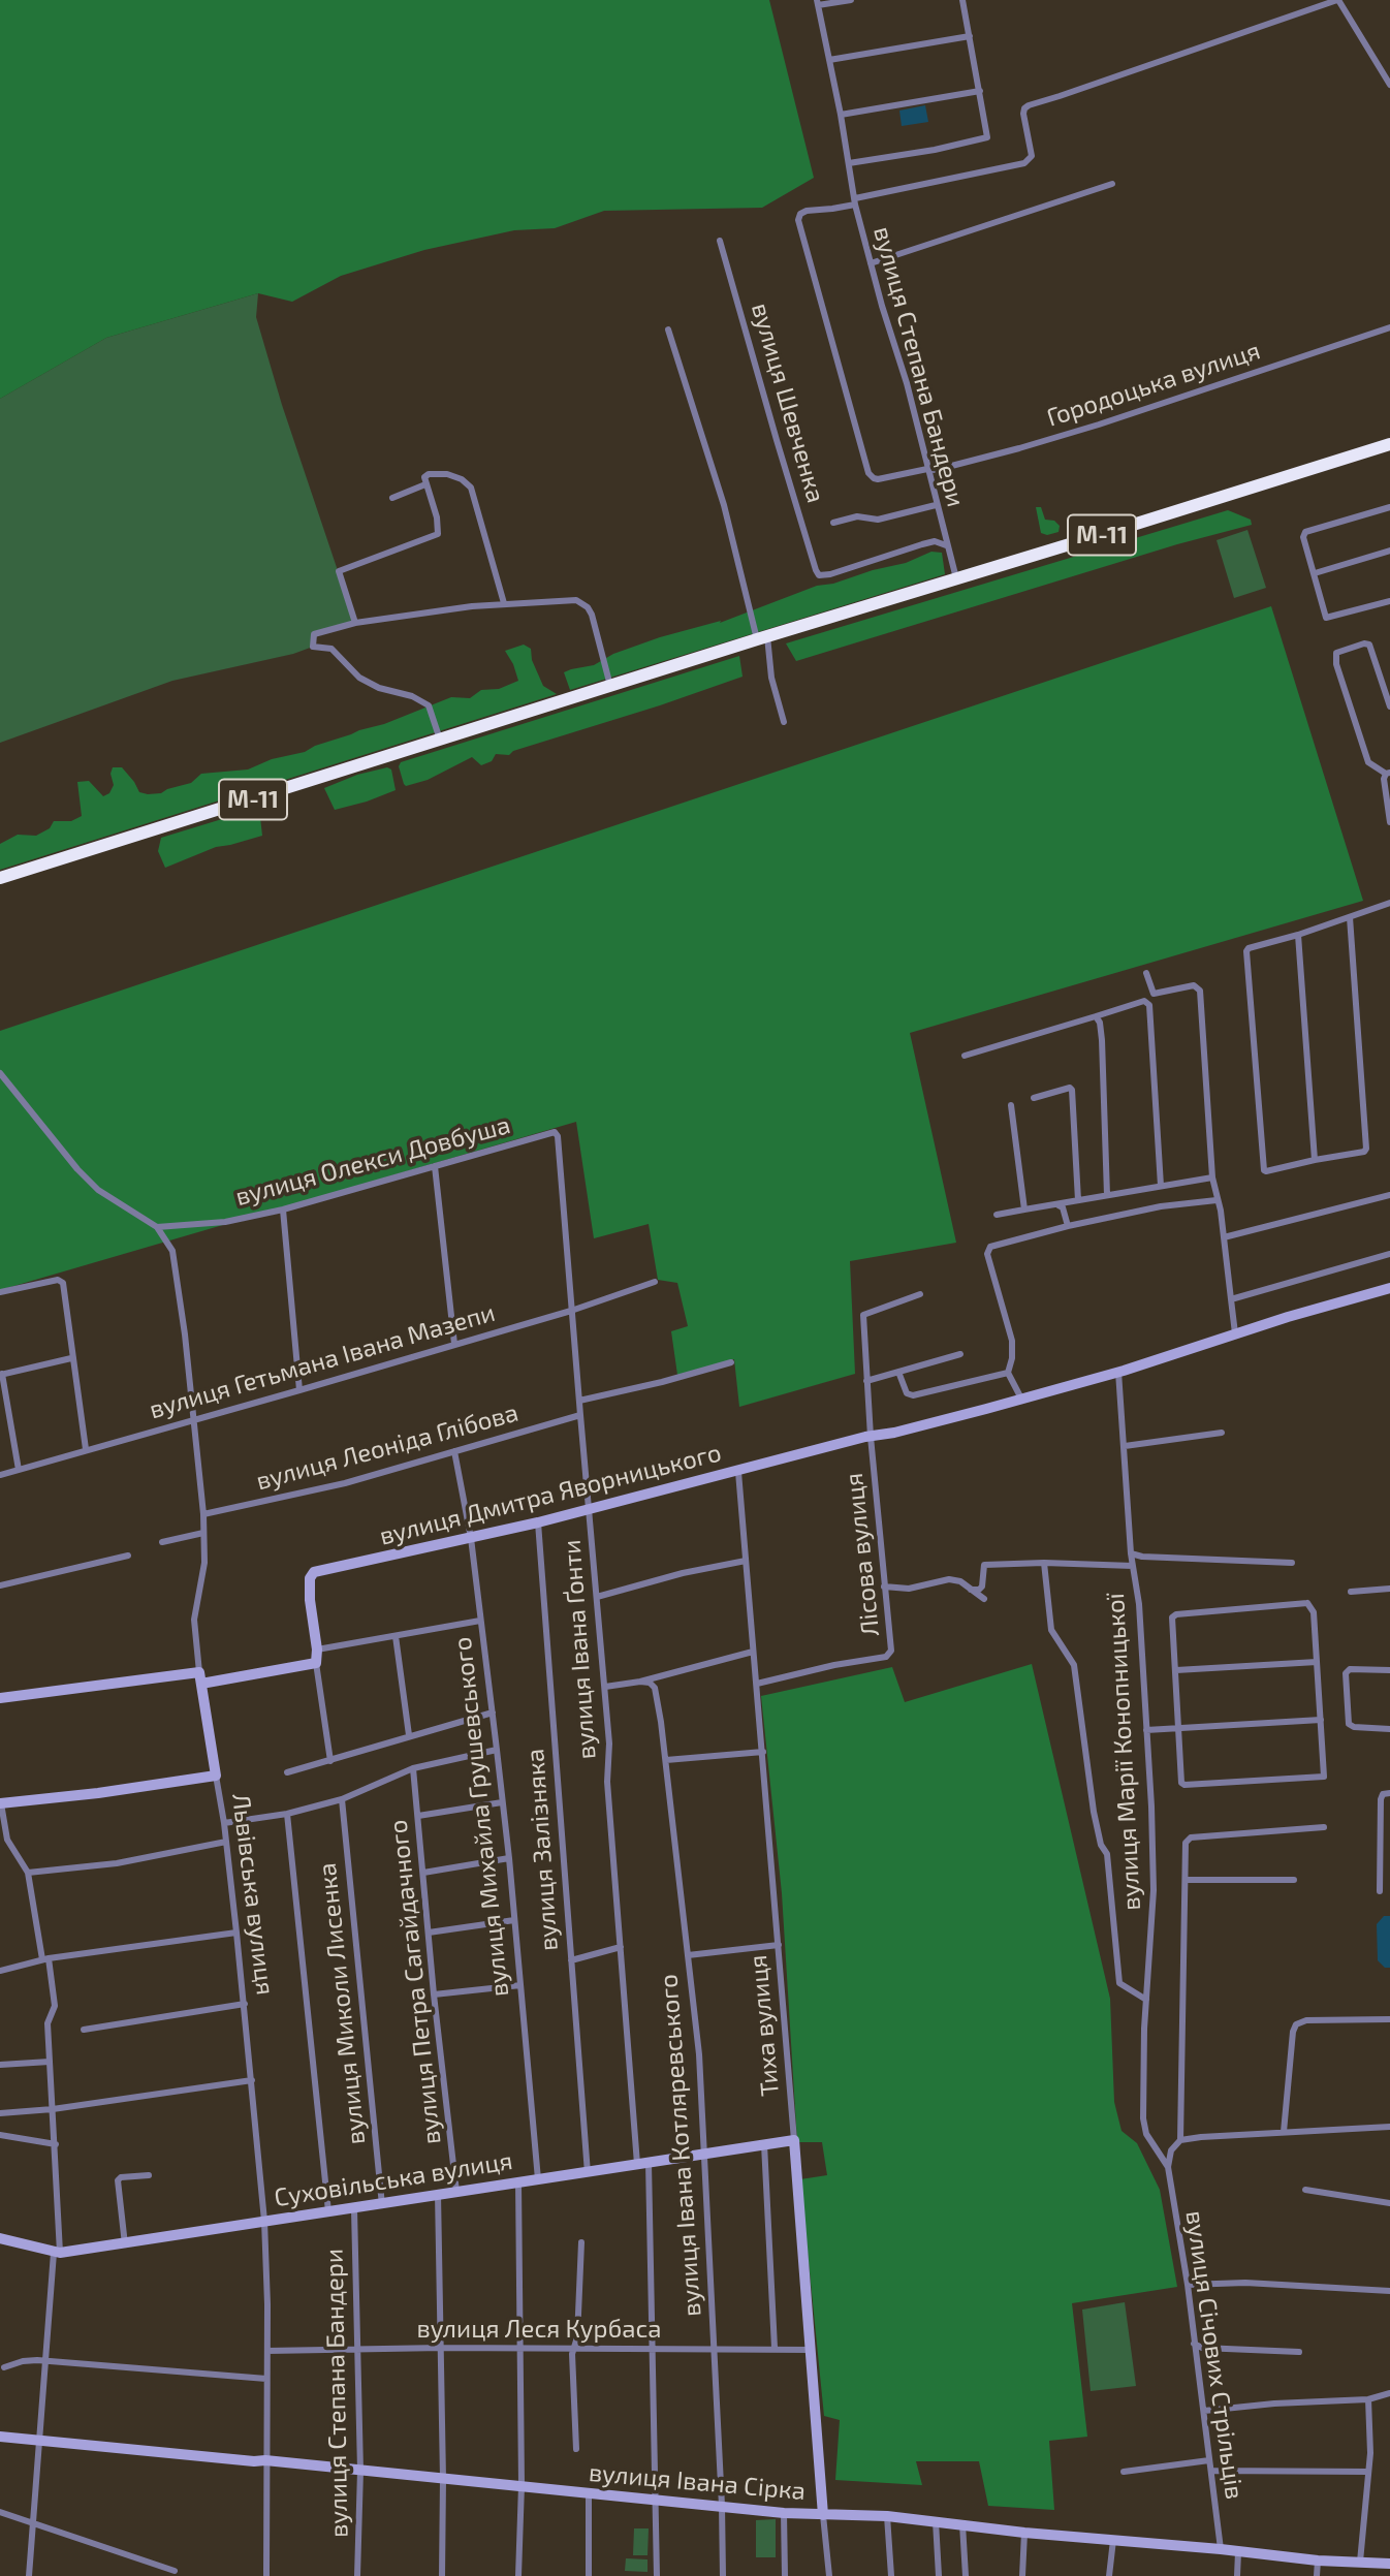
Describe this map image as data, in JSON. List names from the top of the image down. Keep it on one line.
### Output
{"streets":{"highway":["М-11"],"street":["вулиця Степана Бандери","Городоцька вулиця","вулиця Шевченка","вулиця Олекси Довбуша","вулиця Гетьмана Івана Мазепи","вулиця Леоніда Глібова","вулиця Дмитра Яворницького","Лісова вулиця","вулиця Івана Ґонти","вулиця Марії Конопницької","вулиця Михайла Грушевського","вулиця Залізняка","Львівська вулиця","вулиця Петра Сагайдачного","вулиця Миколи Лисенка","Тиха вулиця","вулиця Івана Котляревського","Суховільська вулиця","вулиця Леся Курбаса","вулиця Січових Стрільців","вулиця Івана Сірка"]},"crossings":[["вулиця Степана Бандери","Городоцька вулиця"],["вулиця Степана Бандери","вулиця Шевченка"],["вулиця Степана Бандери","М-11"],["вулиця Степана Бандери","Суховільська вулиця"],["вулиця Степана Бандери","вулиця Леся Курбаса"],["вулиця Степана Бандери","вулиця Івана Сірка"],["вулиця Олекси Довбуша","вулиця Івана Ґонти"],["вулиця Олекси Довбуша","Львівська вулиця"],["вулиця Гетьмана Івана Мазепи","вулиця Івана Ґонти"],["вулиця Гетьмана Івана Мазепи","Львівська вулиця"],["вулиця Леоніда Глібова","вулиця Івана Ґонти"],["вулиця Леоніда Глібова","вулиця Михайла Грушевського"],["вулиця Леоніда Глібова","Львівська вулиця"],["вулиця Дмитра Яворницького","Лісова вулиця"],["вулиця Дмитра Яворницького","вулиця Івана Ґонти"],["вулиця Дмитра Яворницького","вулиця Марії Конопницької"],["вулиця Дмитра Яворницького","вулиця Михайла Грушевського"],["вулиця Дмитра Яворницького","вулиця Залізняка"],["вулиця Дмитра Яворницького","Тиха вулиця"],["Лісова вулиця","Тиха вулиця"],["вулиця Івана Ґонти","Суховільська вулиця"],["вулиця Івана Ґонти","вулиця Леся Курбаса"],["вулиця Івана Ґонти","вулиця Івана Сірка"],["вулиця Марії Конопницької","вулиця Січових Стрільців"],["вулиця Михайла Грушевського","Суховільська вулиця"],["вулиця Залізняка","Суховільська вулиця"],["Львівська вулиця","Суховільська вулиця"],["Львівська вулиця","вулиця Леся Курбаса"],["Львівська вулиця","вулиця Івана Сірка"],["вулиця Петра Сагайдачного","Суховільська вулиця"],["вулиця Миколи Лисенка","Суховільська вулиця"],["Тиха вулиця","Суховільська вулиця"],["Тиха вулиця","вулиця Леся Курбаса"],["Тиха вулиця","вулиця Івана Сірка"],["вулиця Івана Котляревського","Суховільська вулиця"],["вулиця Івана Котляревського","вулиця Леся Курбаса"],["вулиця Івана Котляревського","вулиця Івана Сірка"],["вулиця Січових Стрільців","вулиця Івана Сірка"]]}
